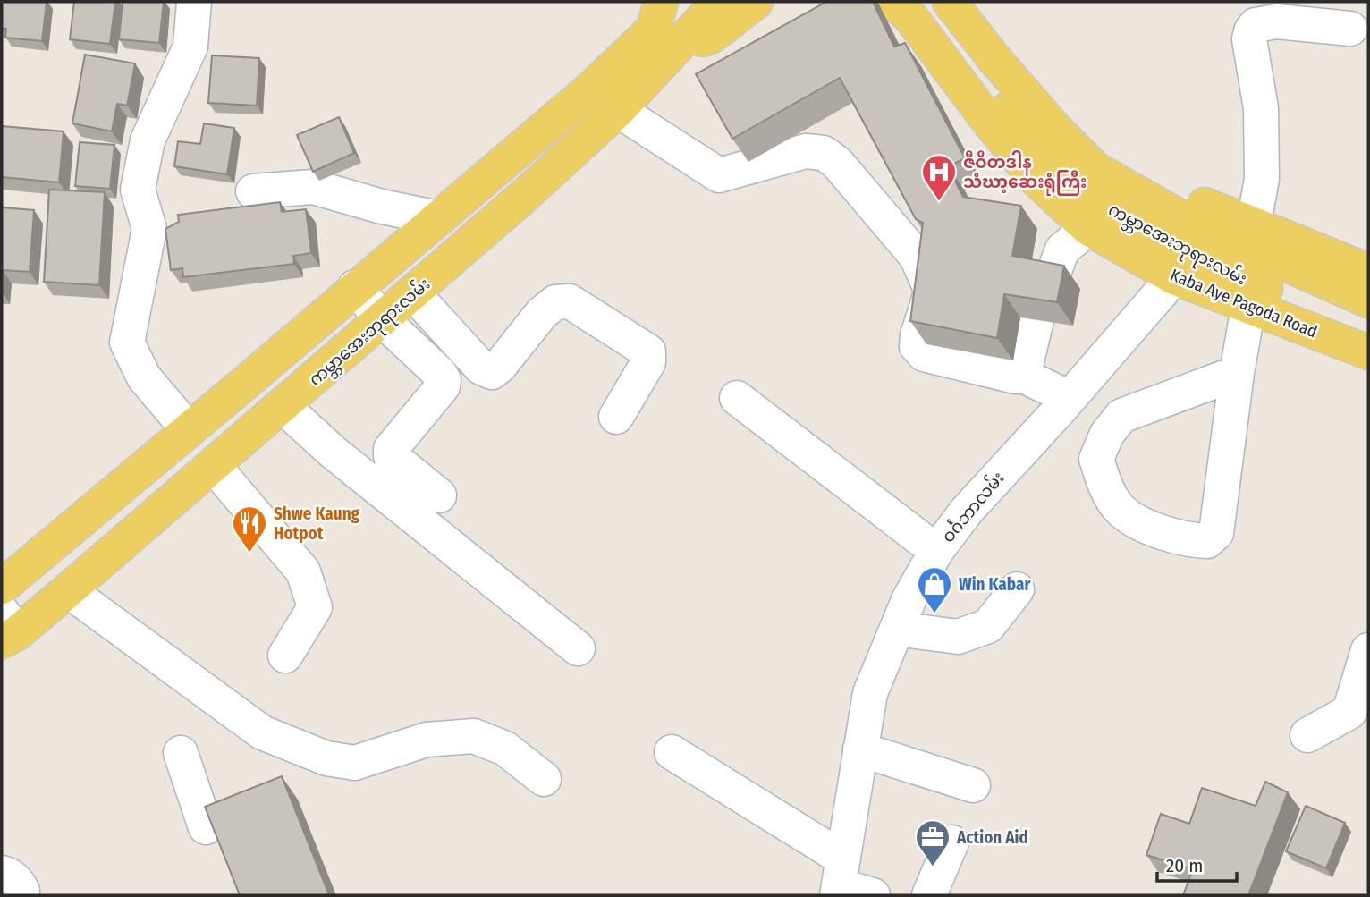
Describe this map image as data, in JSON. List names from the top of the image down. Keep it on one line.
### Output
{"streets":{"main road":["ကမ္ဘာအေးဘုရားလမ်း","Kaba Aye Pagoda Road"],"street":["ဝင်္ဂဘာလမ်း"]},"crossings":[["Kaba Aye Pagoda Road","ဝင်္ဂဘာလမ်း"]],"places":{"hospital":["ဇီဝိတဒါန သံဃာ့ဆေးရုံကြီး"],"restaurant":["Shwe Kaung Hotpot"],"shop":["Win Kabar"],"office":["Action Aid"]},"scale_bar":"20 m"}
